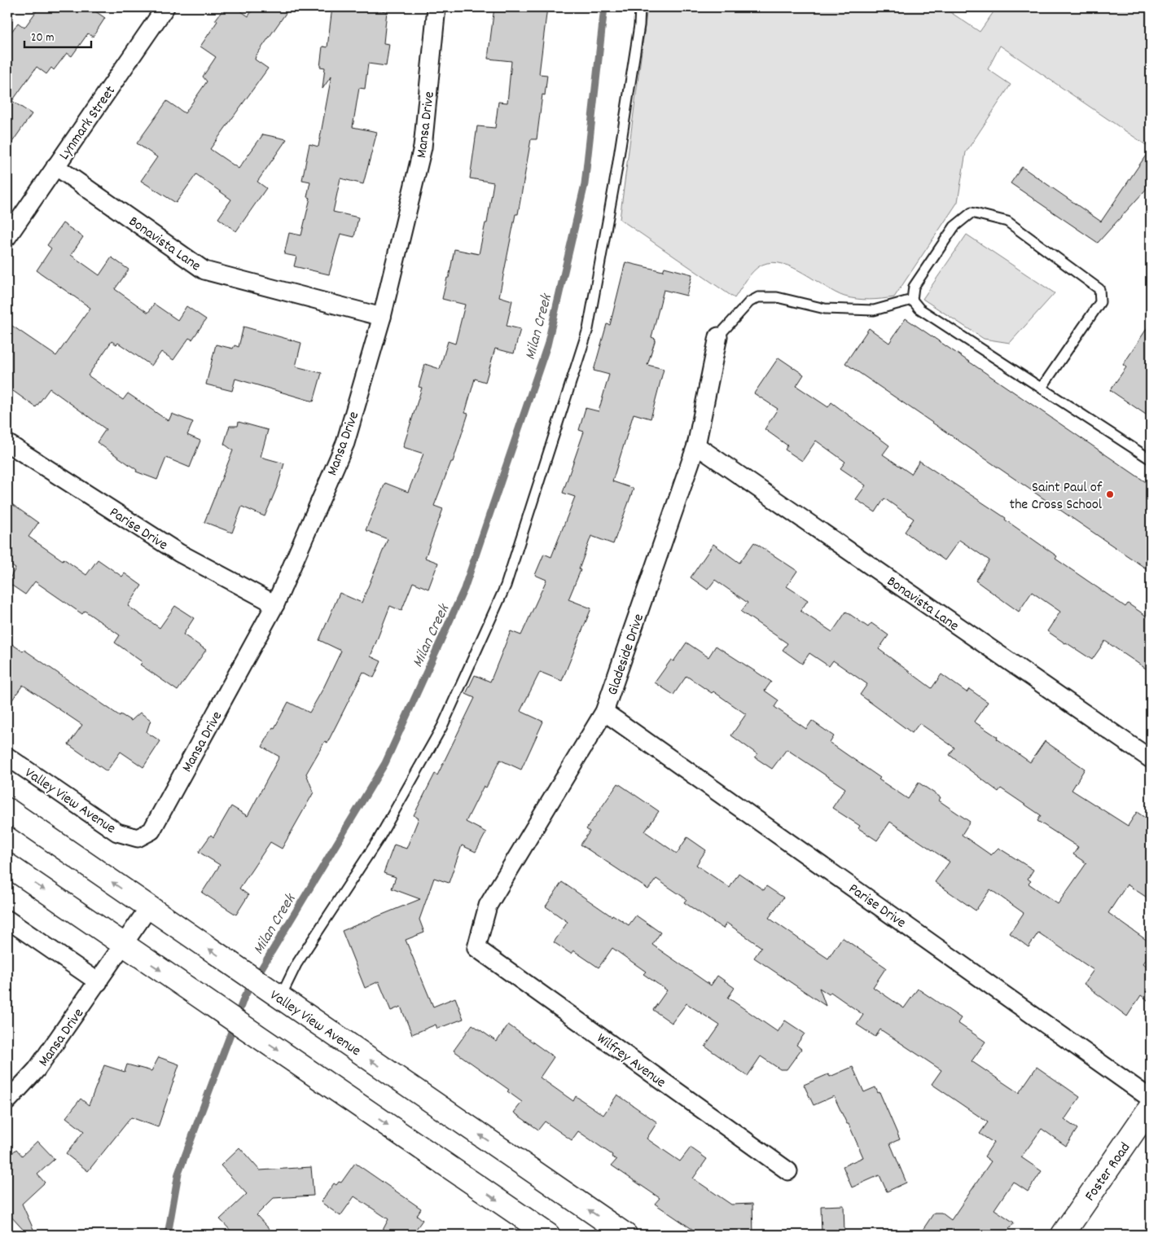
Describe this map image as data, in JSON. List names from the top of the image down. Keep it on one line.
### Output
{"streets":{"main road":["Valley View Avenue","Foster Road"],"street":["Lynmark Street","Mansa Drive","Bonavista Lane","Parise Drive","Gladeside Drive","Wilfrey Avenue"]},"crossings":[["Lynmark Street","Bonavista Lane"],["Mansa Drive","Bonavista Lane"],["Mansa Drive","Parise Drive"],["Mansa Drive","Valley View Avenue"],["Bonavista Lane","Gladeside Drive"],["Parise Drive","Gladeside Drive"],["Gladeside Drive","Wilfrey Avenue"]],"water":["Milan Creek"],"places":["Saint Paul of the Cross School"],"scale_bar":"20 m"}
